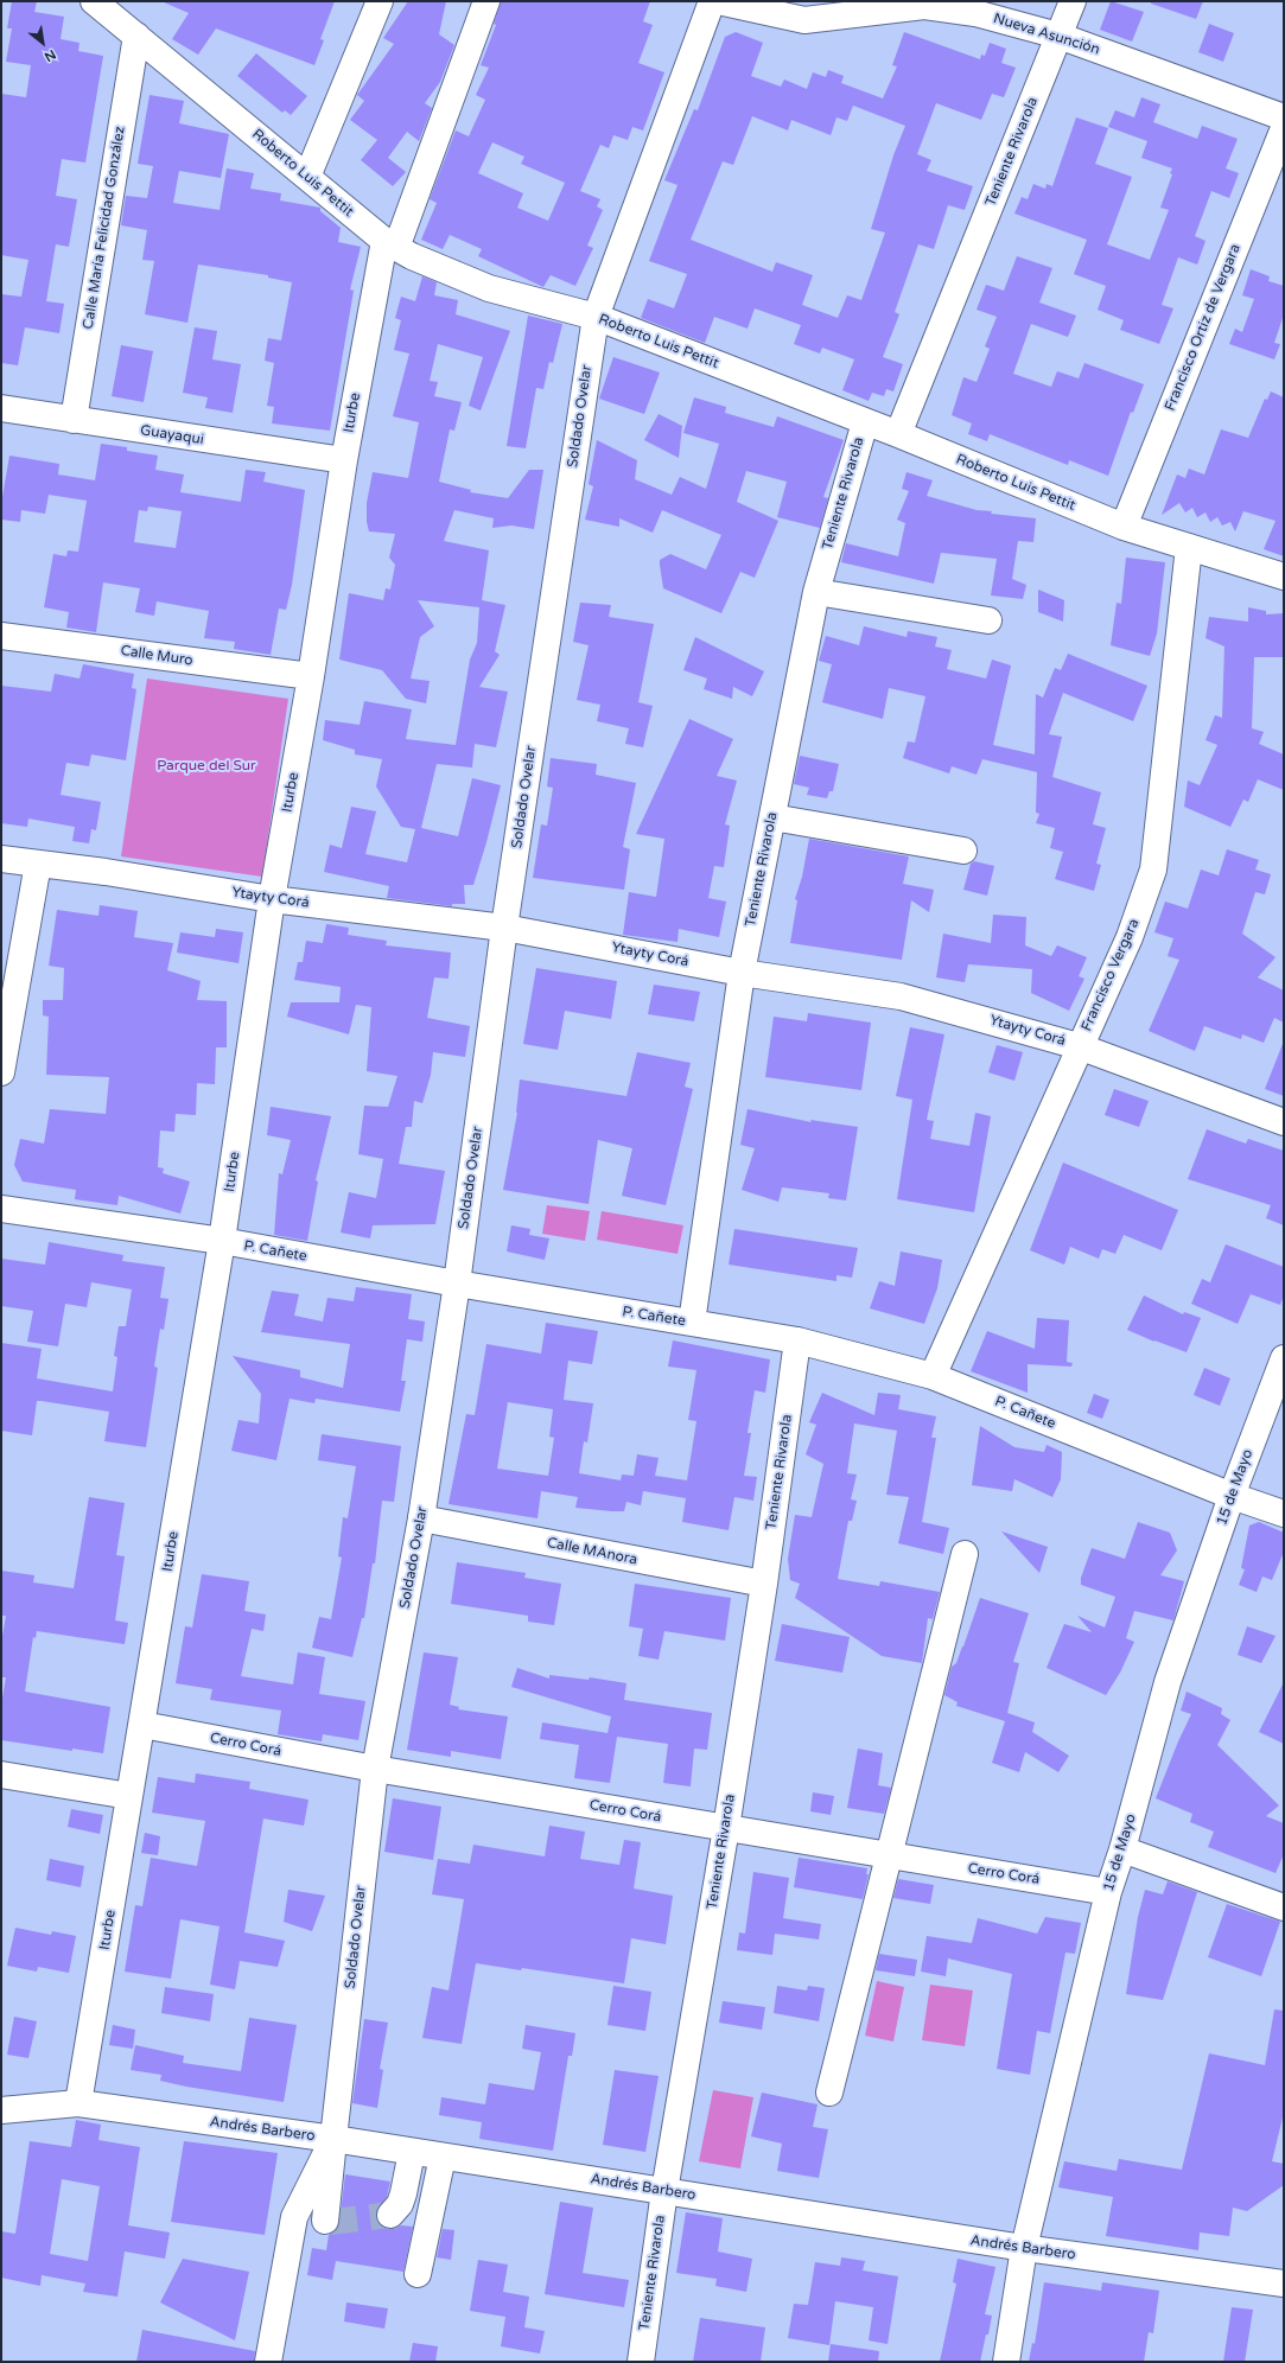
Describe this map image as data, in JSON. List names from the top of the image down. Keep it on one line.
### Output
{"streets":{"street":["Nueva Asunción","Teniente Rivarola","Roberto Luis Pettit","Calle María Felicidad González","Francisco Ortiz de Vergara","Iturbe","Soldado Ovelar","Guayaqui","Calle Muro","Ytayty Corá","Francisco Vergara","P. Cañete","15 de Mayo","Calle MAnora","Cerro Corá","Andrés Barbero"]},"crossings":[["Nueva Asunción","Teniente Rivarola"],["Teniente Rivarola","Roberto Luis Pettit"],["Teniente Rivarola","Ytayty Corá"],["Teniente Rivarola","P. Cañete"],["Teniente Rivarola","Calle MAnora"],["Teniente Rivarola","Cerro Corá"],["Teniente Rivarola","Andrés Barbero"],["Roberto Luis Pettit","Calle María Felicidad González"],["Roberto Luis Pettit","Francisco Ortiz de Vergara"],["Roberto Luis Pettit","Iturbe"],["Roberto Luis Pettit","Soldado Ovelar"],["Roberto Luis Pettit","Francisco Vergara"],["Calle María Felicidad González","Guayaqui"],["Iturbe","Guayaqui"],["Iturbe","Calle Muro"],["Iturbe","Ytayty Corá"],["Iturbe","P. Cañete"],["Iturbe","Cerro Corá"],["Iturbe","Andrés Barbero"],["Soldado Ovelar","Ytayty Corá"],["Soldado Ovelar","P. Cañete"],["Soldado Ovelar","Calle MAnora"],["Soldado Ovelar","Cerro Corá"],["Soldado Ovelar","Andrés Barbero"],["Ytayty Corá","Francisco Vergara"],["Francisco Vergara","P. Cañete"],["P. Cañete","15 de Mayo"],["15 de Mayo","Cerro Corá"],["15 de Mayo","Andrés Barbero"]],"parks":["Parque del Sur"],"north":"bottom right"}
